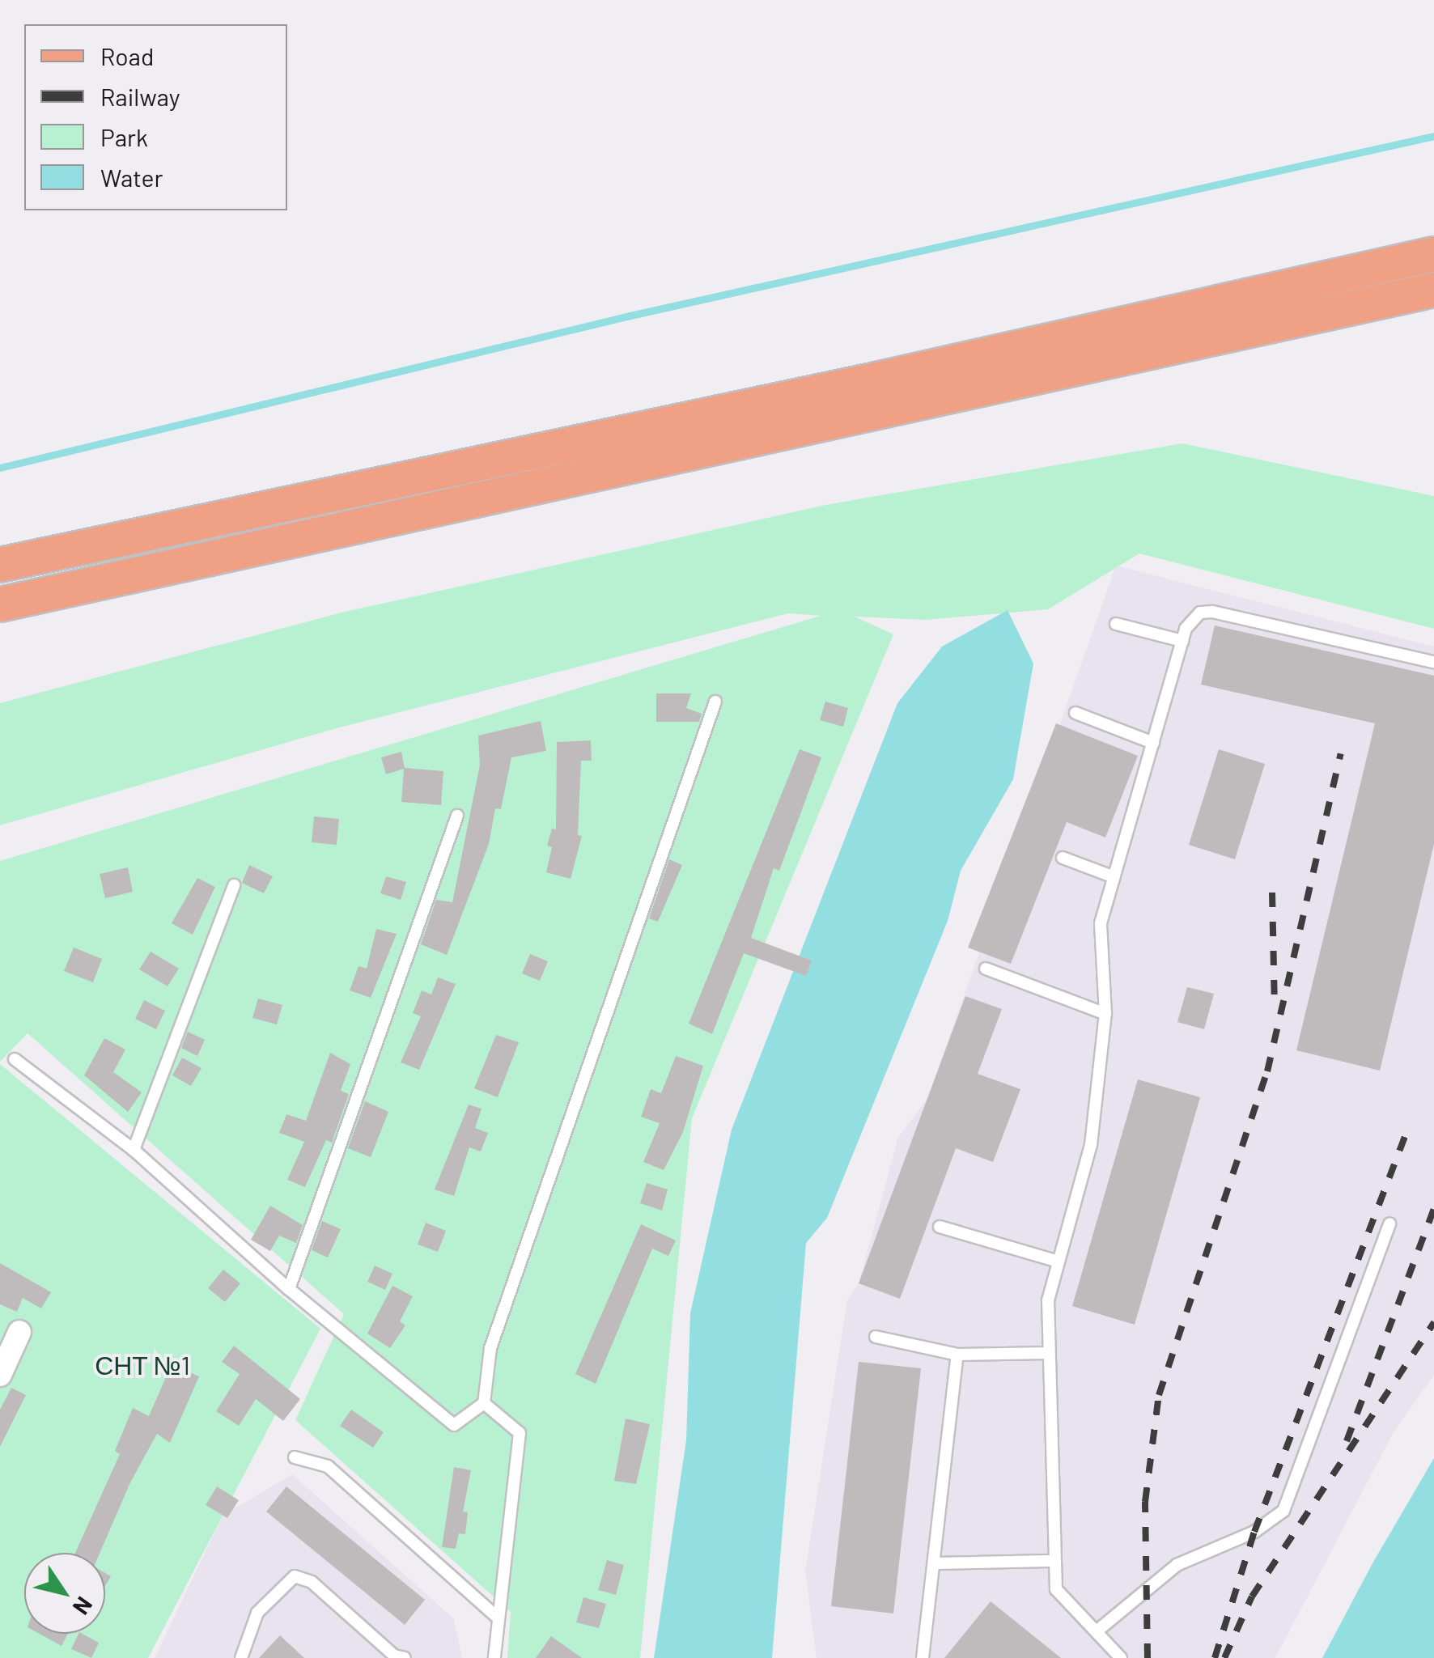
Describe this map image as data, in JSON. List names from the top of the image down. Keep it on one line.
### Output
{"parks":["СНТ №1"],"legend":["Road","Railway","Park","Water"],"north":"bottom right"}
